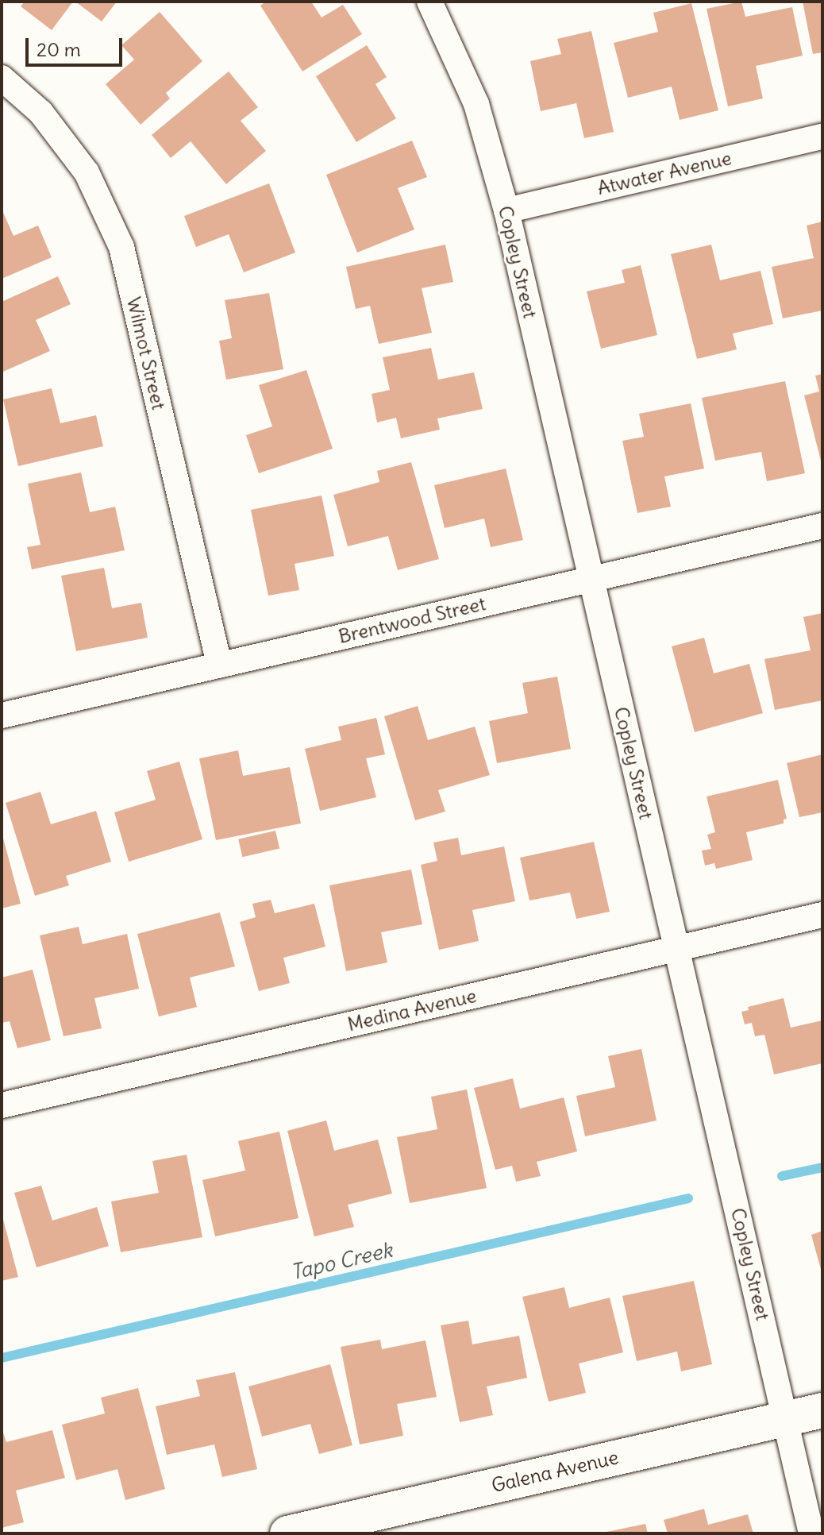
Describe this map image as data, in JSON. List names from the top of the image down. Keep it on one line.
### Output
{"streets":{"street":["Atwater Avenue","Copley Street","Wilmot Street","Brentwood Street","Medina Avenue","Galena Avenue"]},"crossings":[["Atwater Avenue","Copley Street"],["Copley Street","Brentwood Street"],["Copley Street","Medina Avenue"],["Copley Street","Galena Avenue"],["Wilmot Street","Brentwood Street"]],"water":["Tapo Creek"],"scale_bar":"20 m"}
